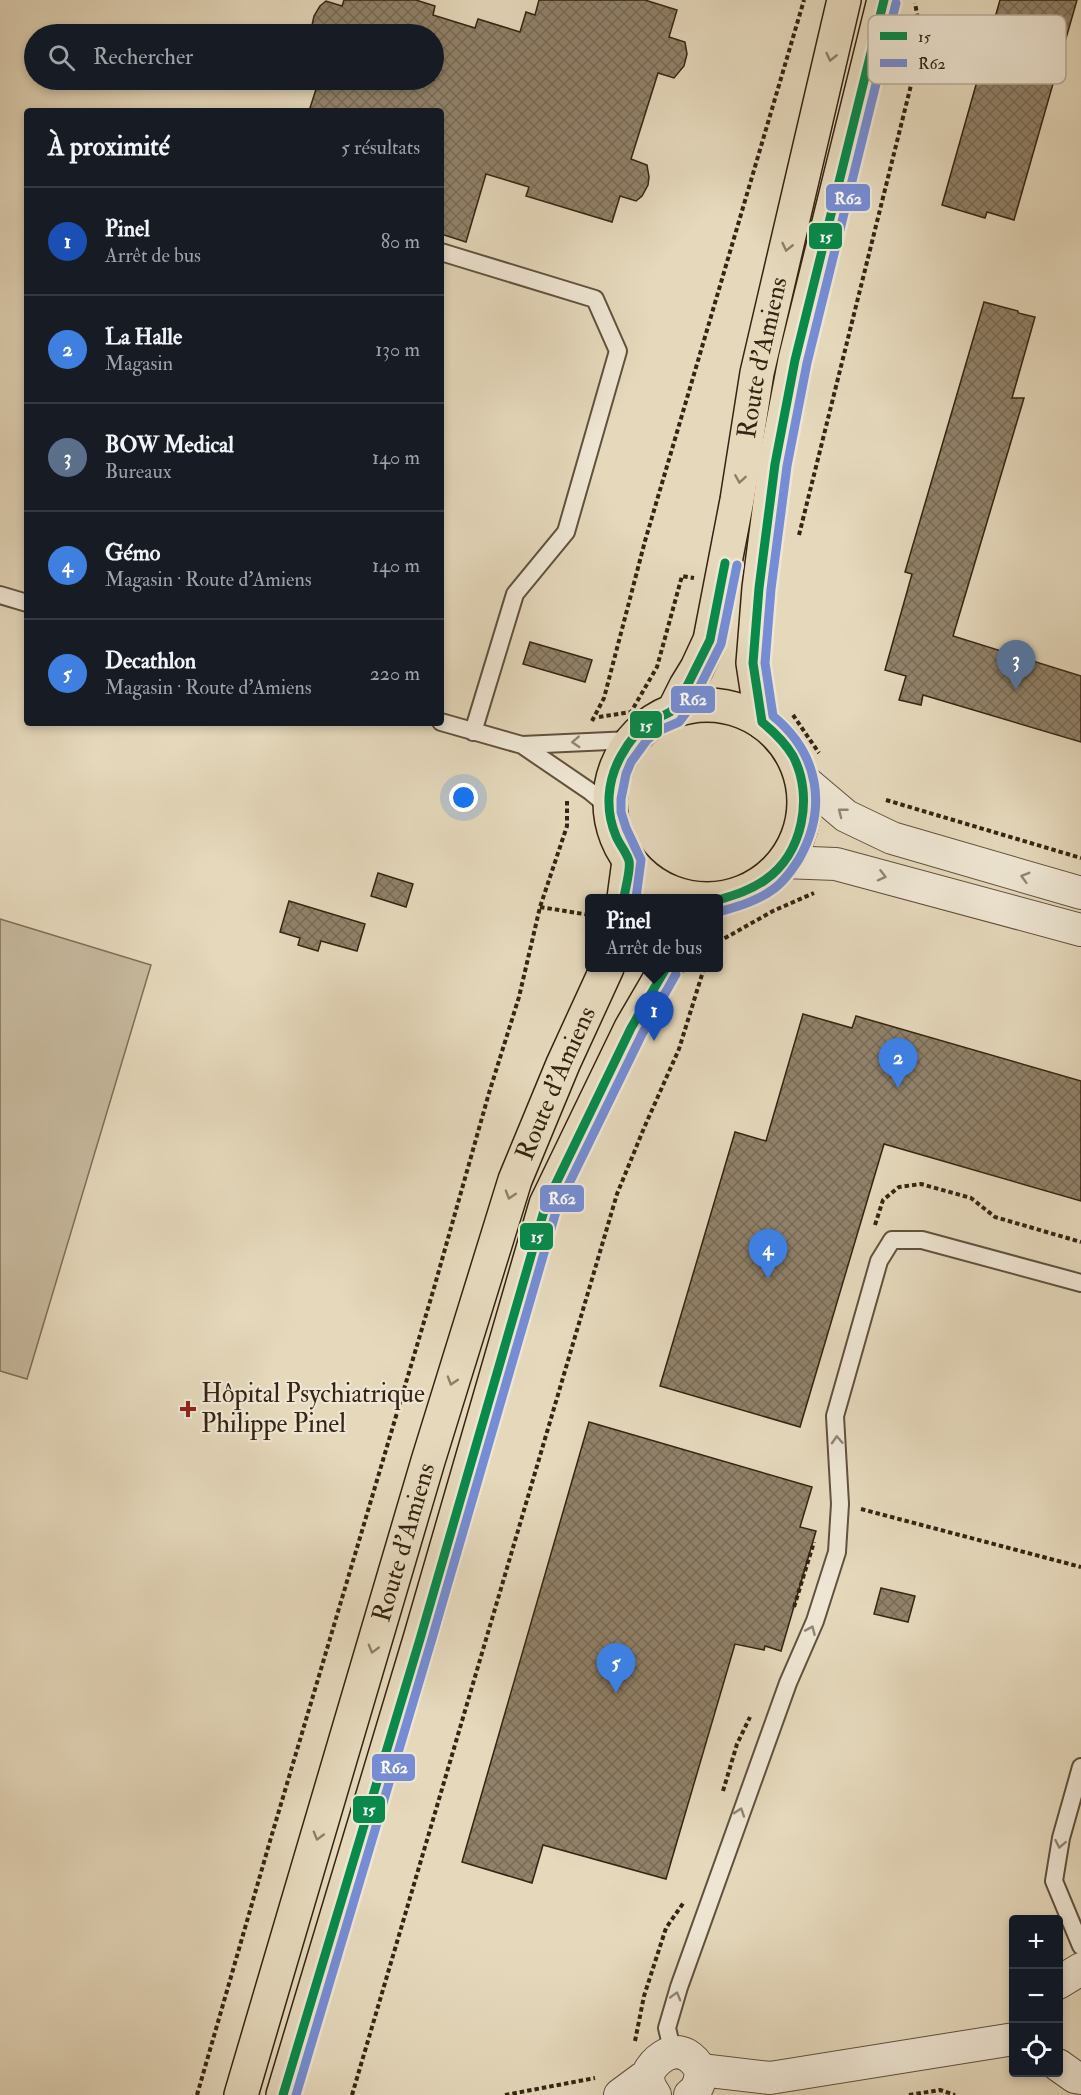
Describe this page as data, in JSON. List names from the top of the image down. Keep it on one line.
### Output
{"streets":{"main road":["Route d'Amiens"]},"places":{"health":["Hôpital Psychiatrique Philippe Pinel"]},"lines":["transit line 15","transit line R62"],"legend":["15","R62"],"page":{"search":"Rechercher","heading":["À proximité","5 résultats"],"list":[{"mark":"1","name":"Pinel","note":"Arrêt de bus","value":"80 m"},{"mark":"2","name":"La Halle","note":"Magasin","value":"130 m"},{"mark":"3","name":"BOW Medical","note":"Bureaux","value":"140 m"},{"mark":"4","name":"Gémo","note":"Magasin · Route d'Amiens","value":"140 m"},{"mark":"5","name":"Decathlon","note":"Magasin · Route d'Amiens","value":"220 m"}],"pins":["3","1","2","4","5"],"popup":["Pinel","Arrêt de bus"],"map_buttons":["+","−"]}}
